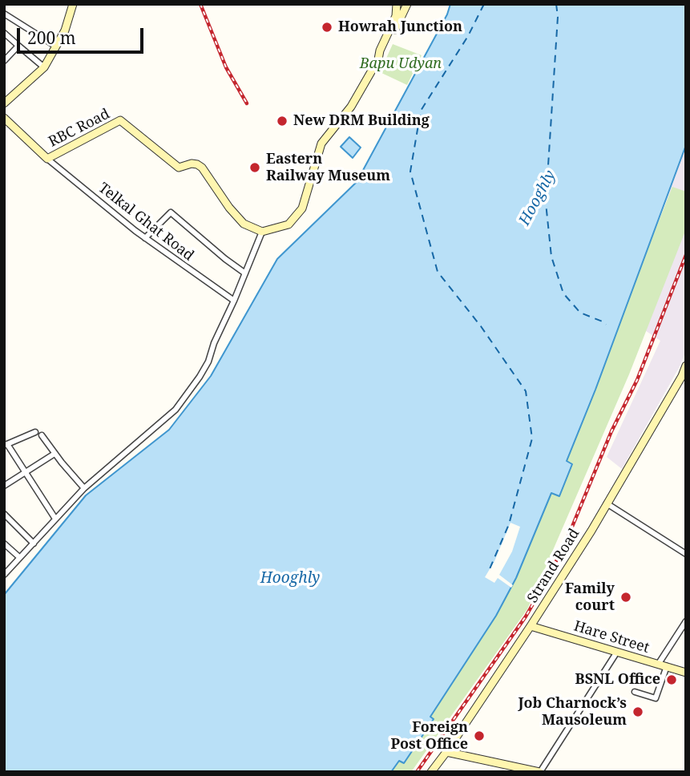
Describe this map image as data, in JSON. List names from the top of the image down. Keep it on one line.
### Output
{"streets":{"main road":["RBC Road","Strand Road","Hare Street"],"street":["Telkal Ghat Road"]},"crossings":[["RBC Road","Telkal Ghat Road"],["Strand Road","Hare Street"]],"water":["Hooghly"],"parks":["Bapu Udyan"],"places":["Howrah Junction","New DRM Building","Eastern Railway Museum","Family court","BSNL Office","Job Charnock’s Mausoleum","Foreign Post Office"],"scale_bar":"200 m"}
